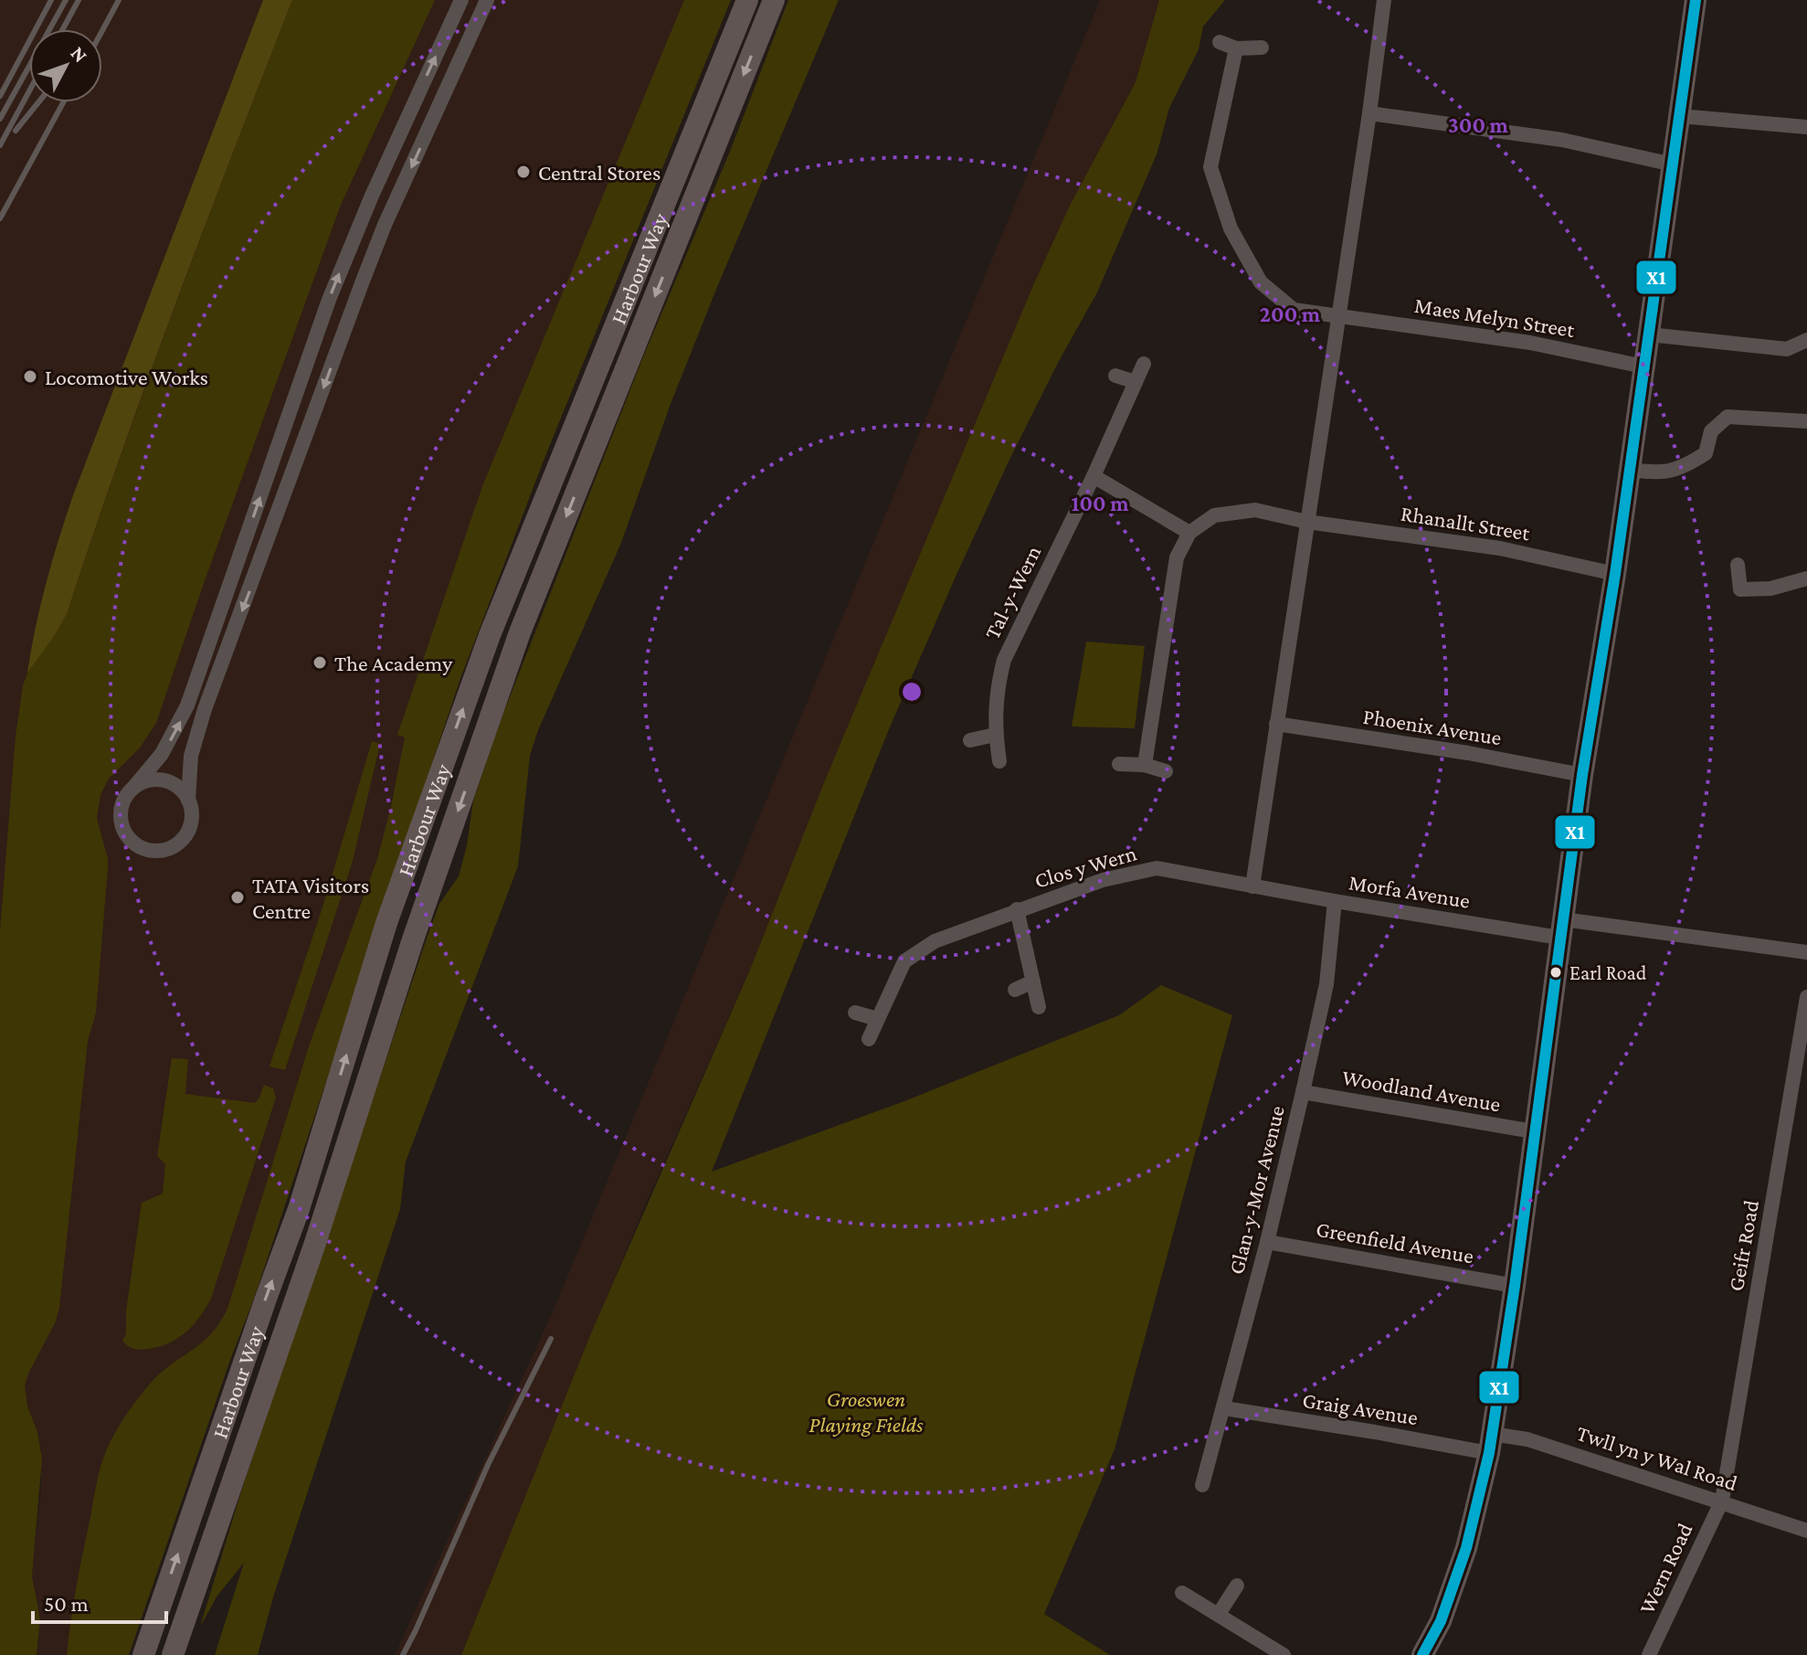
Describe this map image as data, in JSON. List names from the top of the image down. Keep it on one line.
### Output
{"streets":{"main road":["Harbour Way"],"street":["Maes Melyn Street","Rhanallt Street","Tal-y-Wern","Phoenix Avenue","Clos y Wern","Morfa Avenue","Woodland Avenue","Glan-y-Mor Avenue","Greenfield Avenue","Geifr Road","Graig Avenue","Twll yn y Wal Road","Wern Road"]},"crossings":[["Clos y Wern","Morfa Avenue"],["Morfa Avenue","Glan-y-Mor Avenue"],["Woodland Avenue","Glan-y-Mor Avenue"],["Glan-y-Mor Avenue","Greenfield Avenue"],["Glan-y-Mor Avenue","Graig Avenue"],["Geifr Road","Twll yn y Wal Road"],["Geifr Road","Wern Road"],["Graig Avenue","Twll yn y Wal Road"],["Twll yn y Wal Road","Wern Road"]],"parks":["Groeswen Playing Fields"],"places":["Central Stores","Locomotive Works","The Academy","TATA Visitors Centre","Earl Road"],"lines":["transit line X1"],"scale_bar":"50 m","north":"top right","rings":["300 m","200 m","100 m"]}
